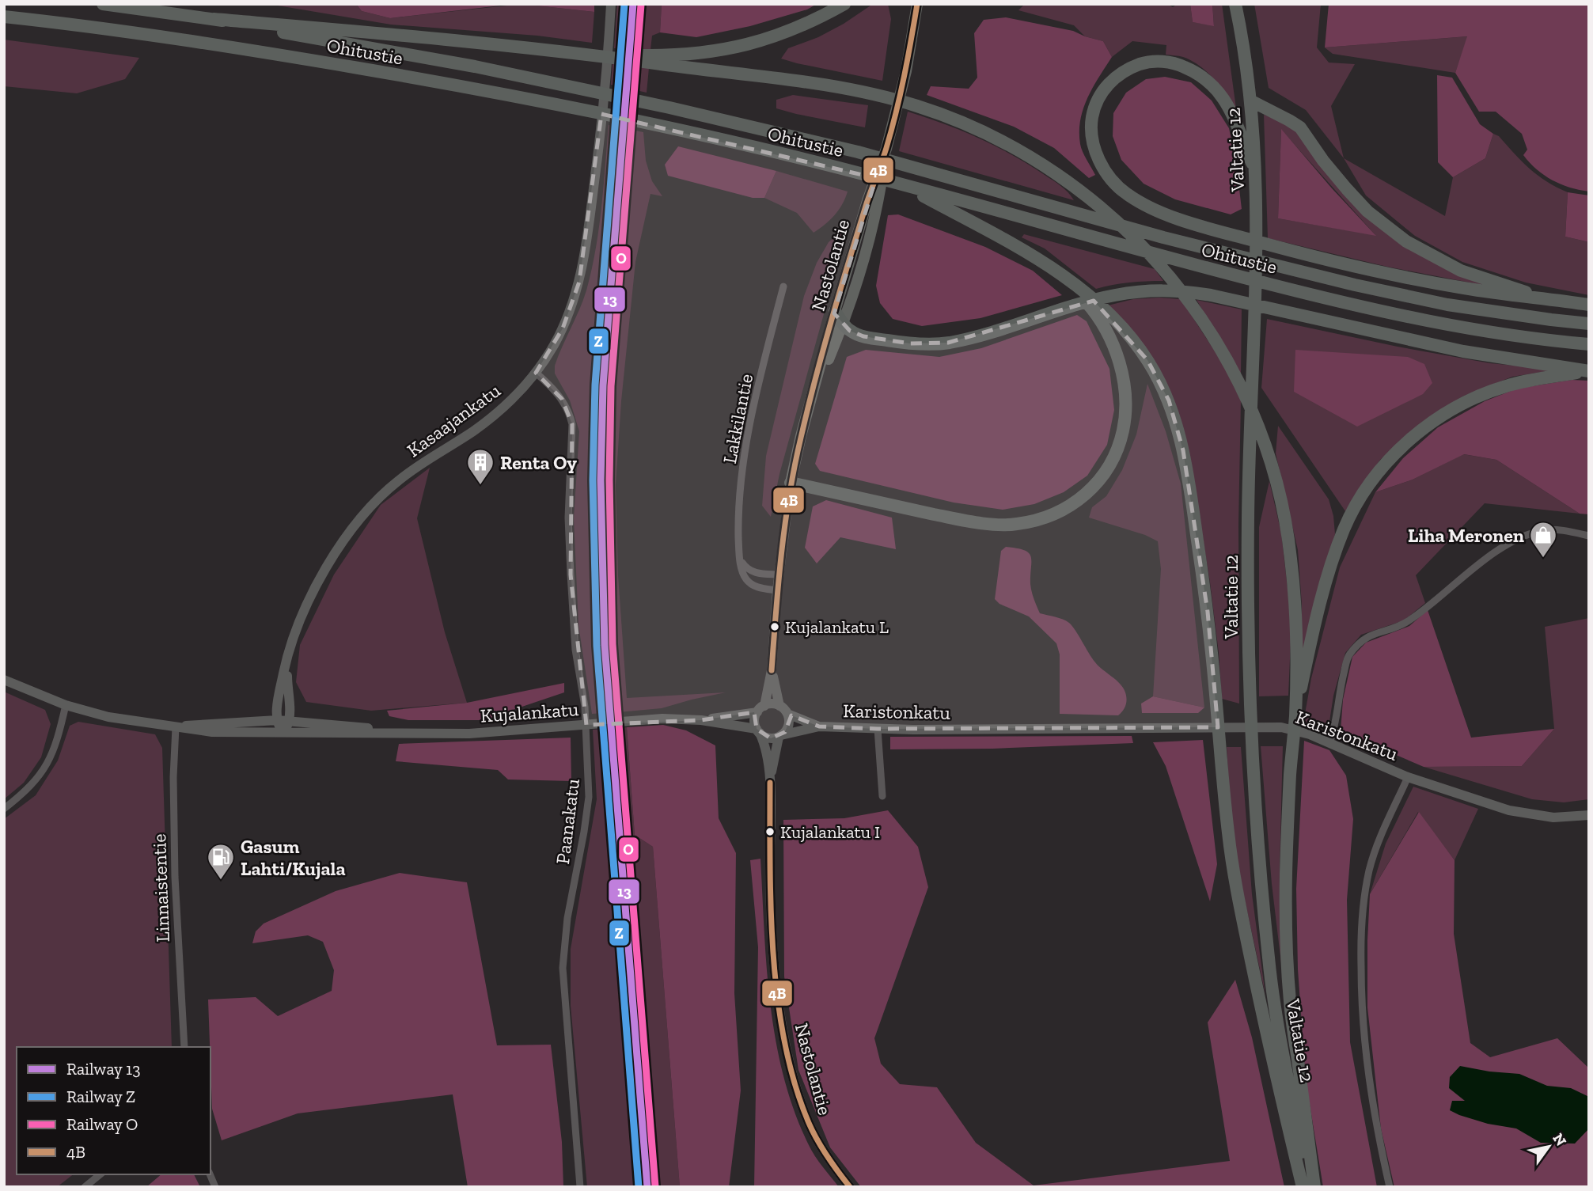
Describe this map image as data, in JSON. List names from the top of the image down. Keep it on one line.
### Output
{"streets":{"highway":["Ohitustie","Valtatie 12"],"main road":["Nastolantie"],"street":["Lakkilantie","Kasaajankatu","Karistonkatu","Kujalankatu","Paanakatu","Linnaistentie"]},"crossings":[["Nastolantie","Lakkilantie"],["Nastolantie","Karistonkatu"],["Nastolantie","Kujalankatu"],["Kasaajankatu","Kujalankatu"],["Kasaajankatu","Paanakatu"],["Karistonkatu","Kujalankatu"],["Kujalankatu","Linnaistentie"]],"places":{"building":["Renta Oy"],"shop":["Liha Meronen"],"other":["Kujalankatu L","Kujalankatu I"],"fuel station":["Gasum Lahti/Kujala"]},"lines":["rail line 13","rail line Z","transit line 4B","rail line O"],"legend":["Railway 13","Railway Z","Railway O","4B"],"north":"top right"}
